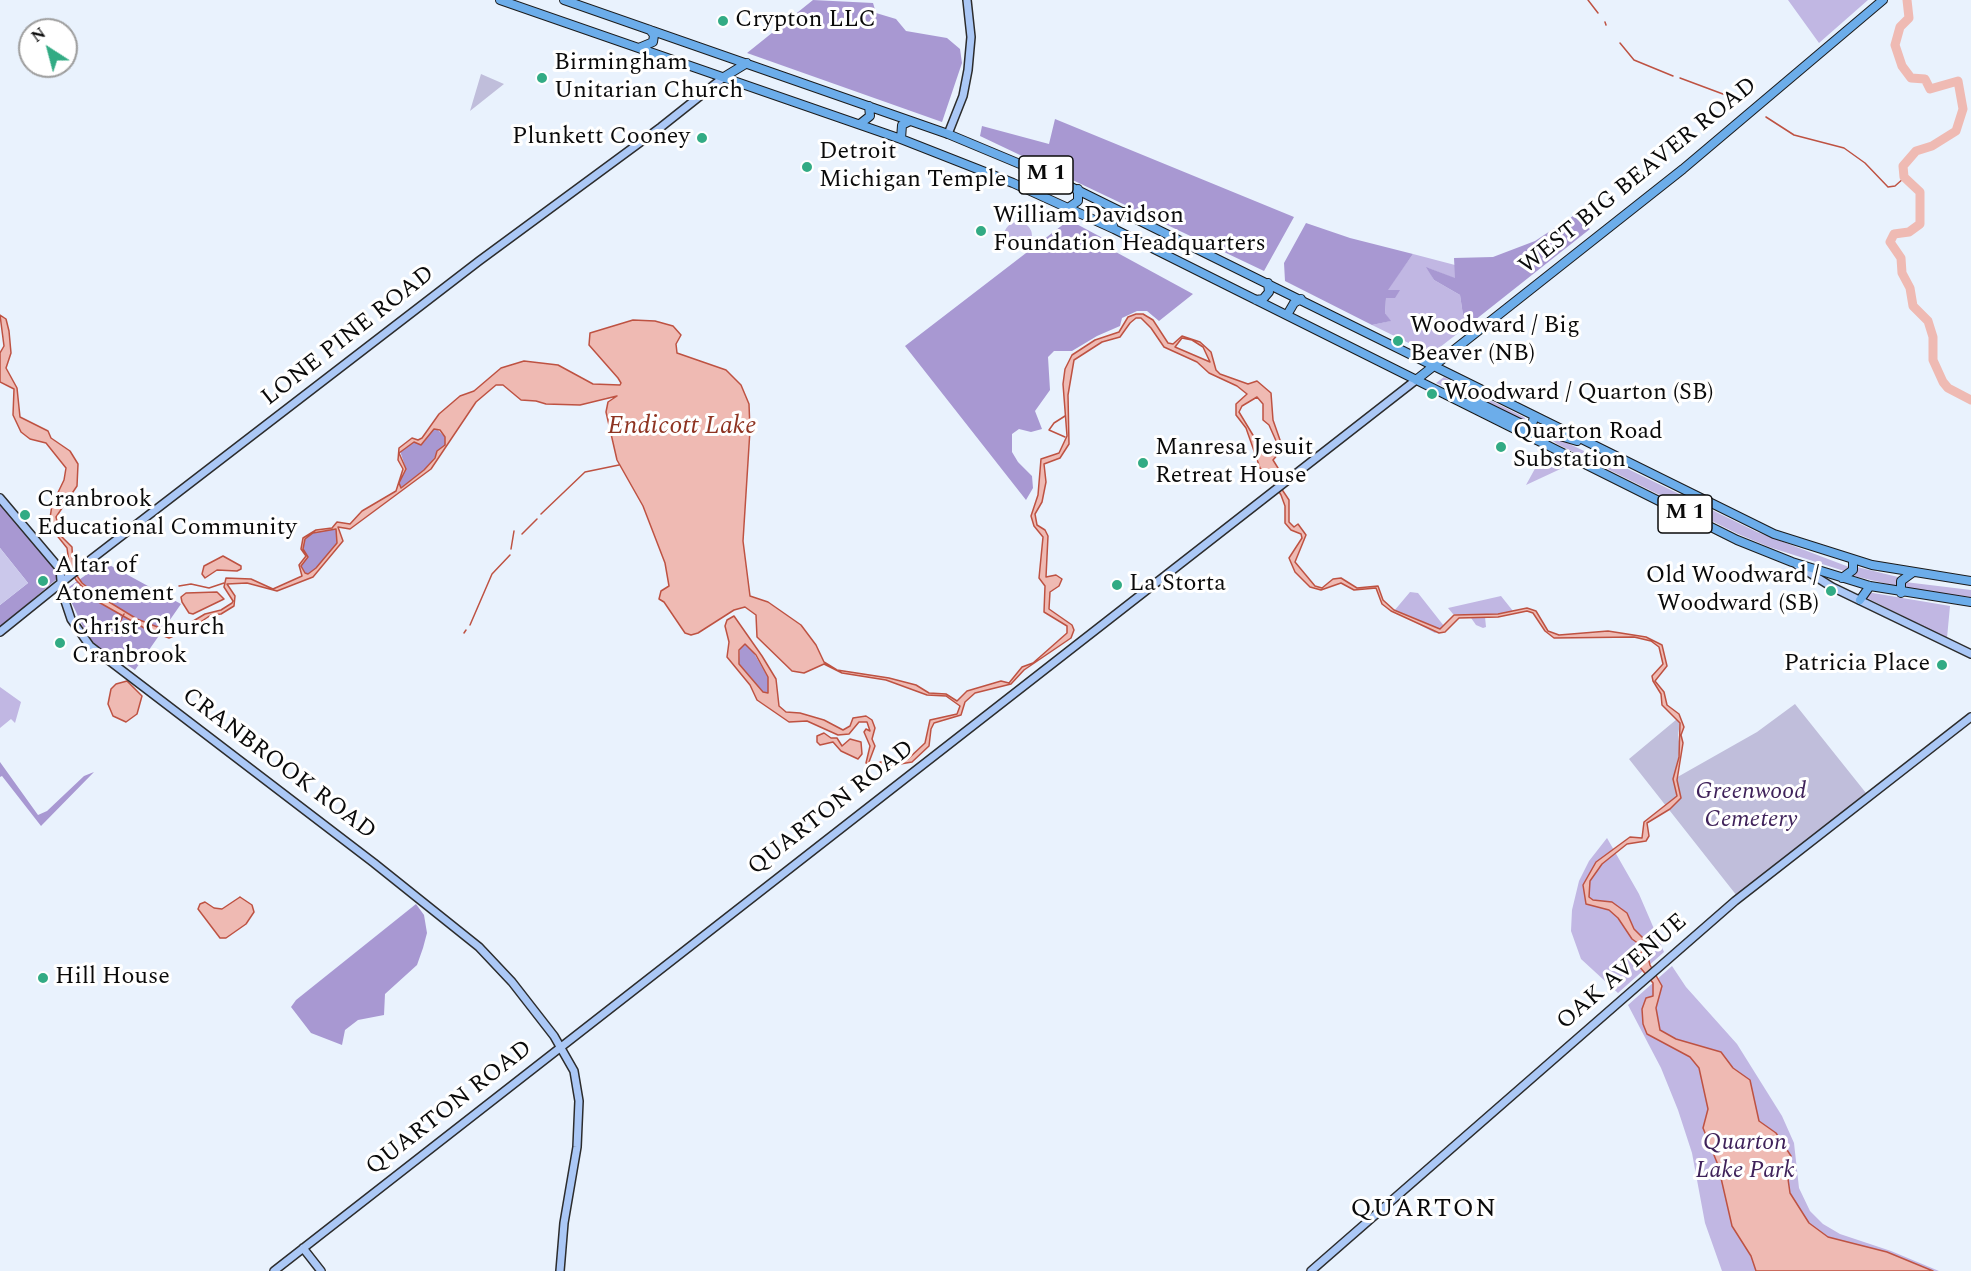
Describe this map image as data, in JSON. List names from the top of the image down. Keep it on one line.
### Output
{"streets":{"main road":["M 1","WEST BIG BEAVER ROAD"],"street":["LONE PINE ROAD","CRANBROOK ROAD","QUARTON ROAD","OAK AVENUE"]},"crossings":[["M 1","WEST BIG BEAVER ROAD"],["M 1","LONE PINE ROAD"],["M 1","QUARTON ROAD"],["WEST BIG BEAVER ROAD","QUARTON ROAD"],["LONE PINE ROAD","CRANBROOK ROAD"],["CRANBROOK ROAD","QUARTON ROAD"]],"districts":["QUARTON"],"water":["Endicott Lake"],"parks":["Greenwood Cemetery","Quarton Lake Park"],"places":["Crypton LLC","Birmingham Unitarian Church","Plunkett Cooney","Detroit Michigan Temple","William Davidson Foundation Headquarters","Woodward / Big Beaver (NB)","Woodward / Quarton (SB)","Quarton Road Substation","Manresa Jesuit Retreat House","Cranbrook Educational Community","Altar of Atonement","La Storta","Old Woodward / Woodward (SB)","Christ Church Cranbrook","Patricia Place","Hill House"],"north":"top left"}
